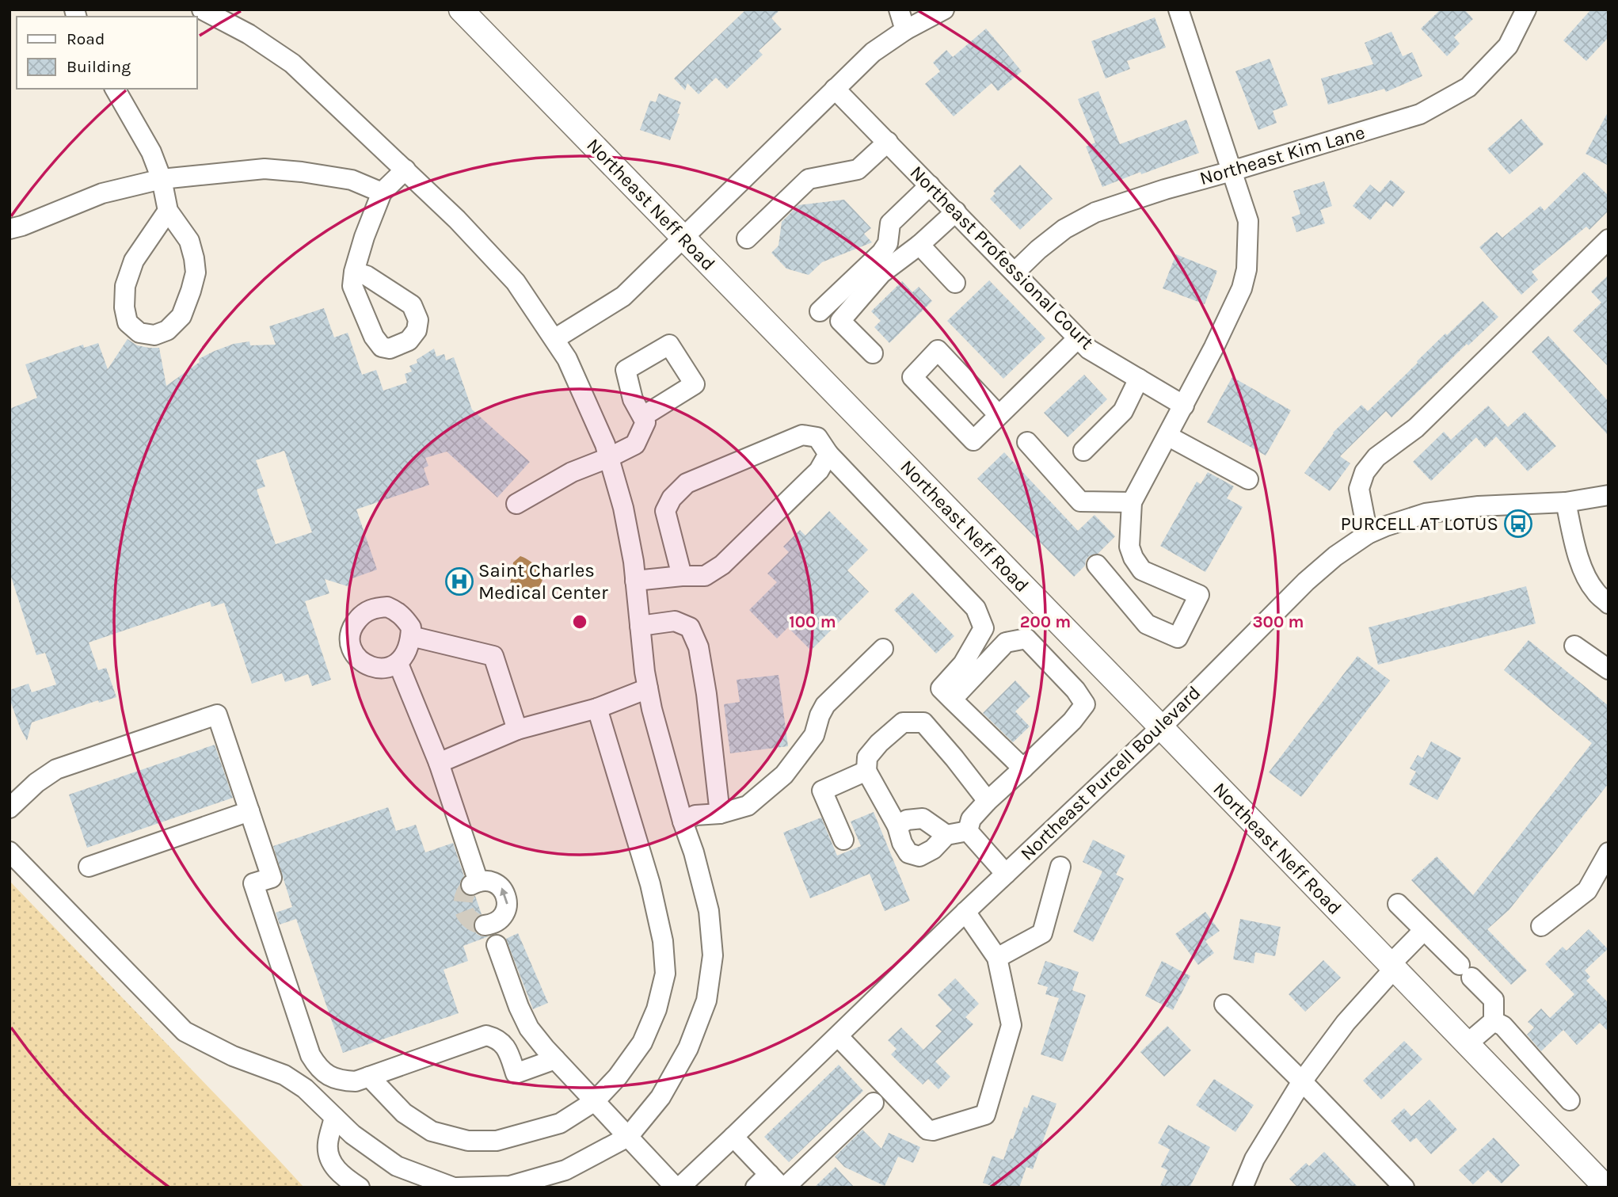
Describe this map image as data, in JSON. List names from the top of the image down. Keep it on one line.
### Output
{"streets":{"main road":["Northeast Neff Road"],"street":["Northeast Kim Lane","Northeast Professional Court","Northeast Purcell Boulevard"]},"crossings":[["Northeast Kim Lane","Northeast Professional Court"],["Northeast Neff Road","Northeast Purcell Boulevard"]],"places":{"bus stop":["PURCELL AT LOTUS"],"hospital":["Saint Charles Medical Center"]},"legend":["Road","Building"],"rings":["100 m","200 m","300 m"]}
